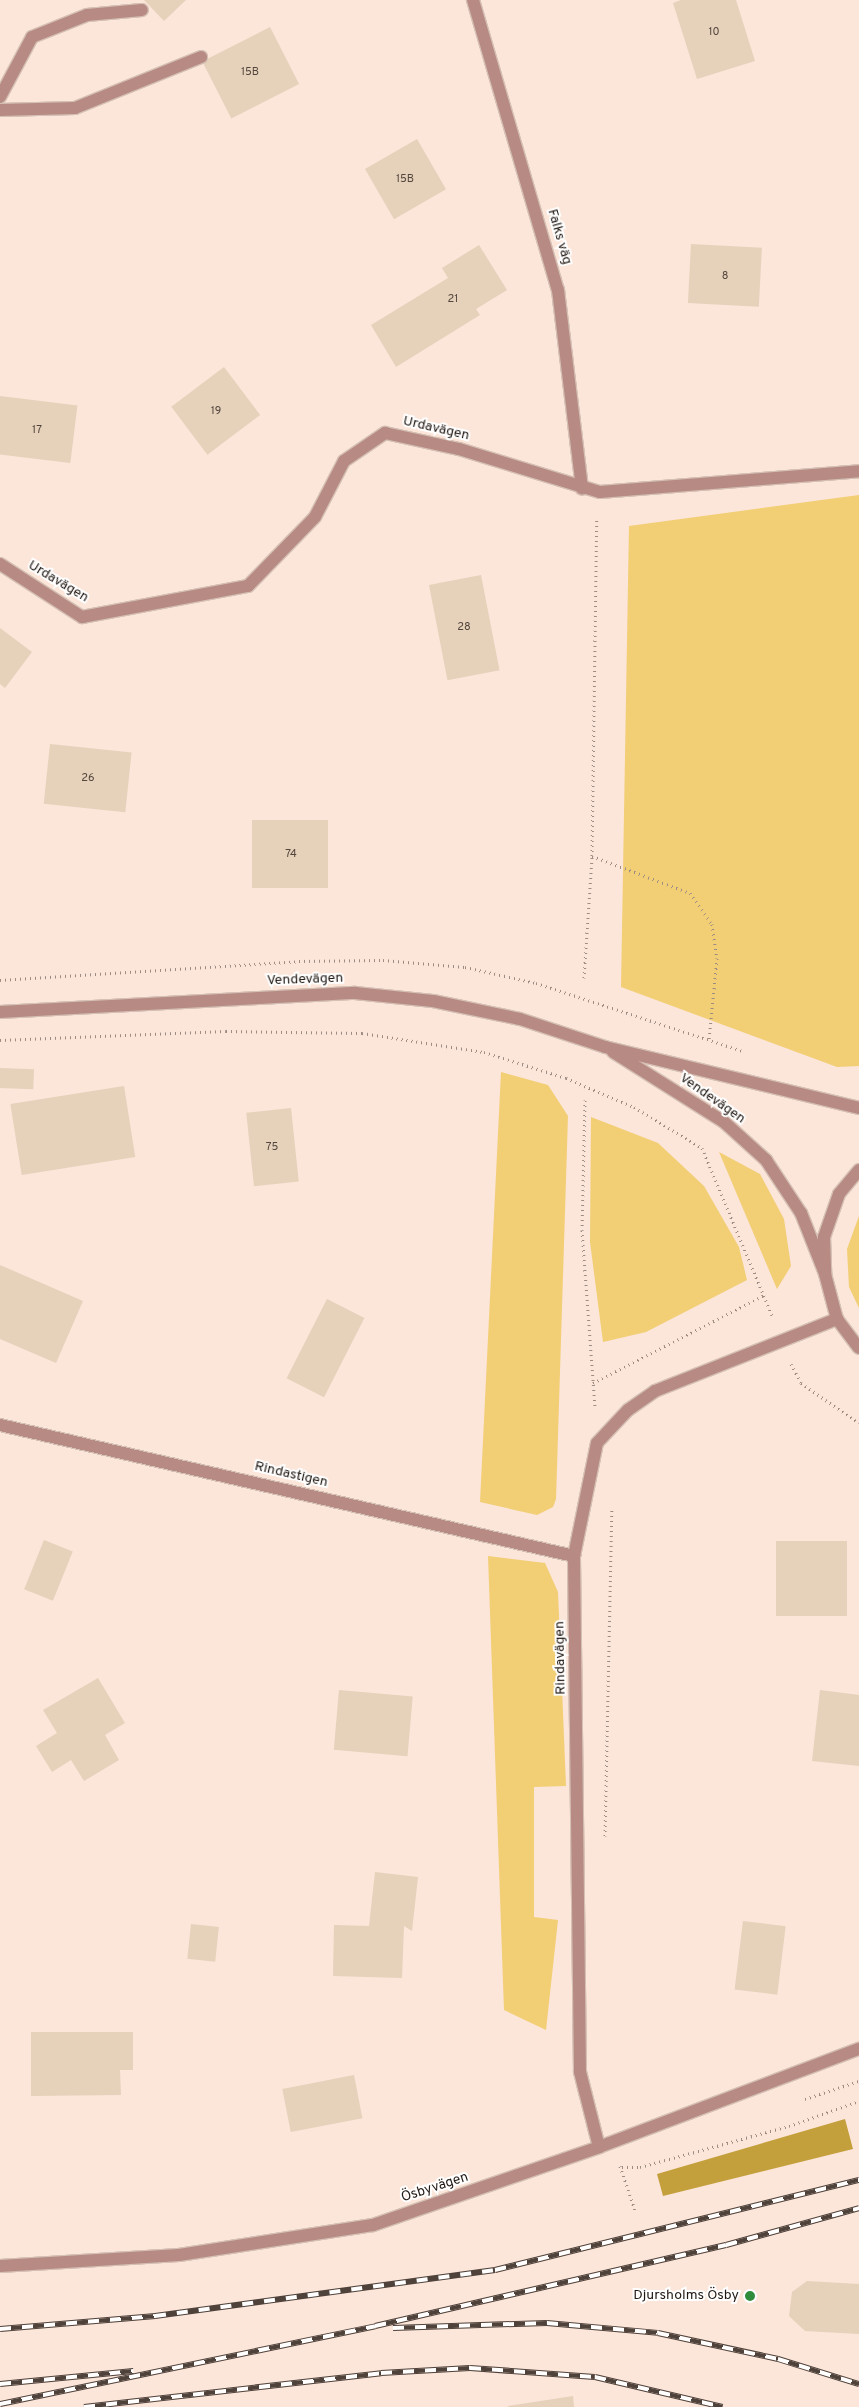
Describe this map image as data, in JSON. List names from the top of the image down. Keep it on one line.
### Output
{"streets":{"street":["Falks väg","Urdavägen","Vendevägen","Rindastigen","Rindavägen","Ösbyvägen"]},"crossings":[["Falks väg","Urdavägen"],["Rindastigen","Rindavägen"],["Rindavägen","Ösbyvägen"]],"places":["Djursholms Ösby"],"house_numbers":["10","15B","15B","8","21","19","17","28","26","74","75"]}
